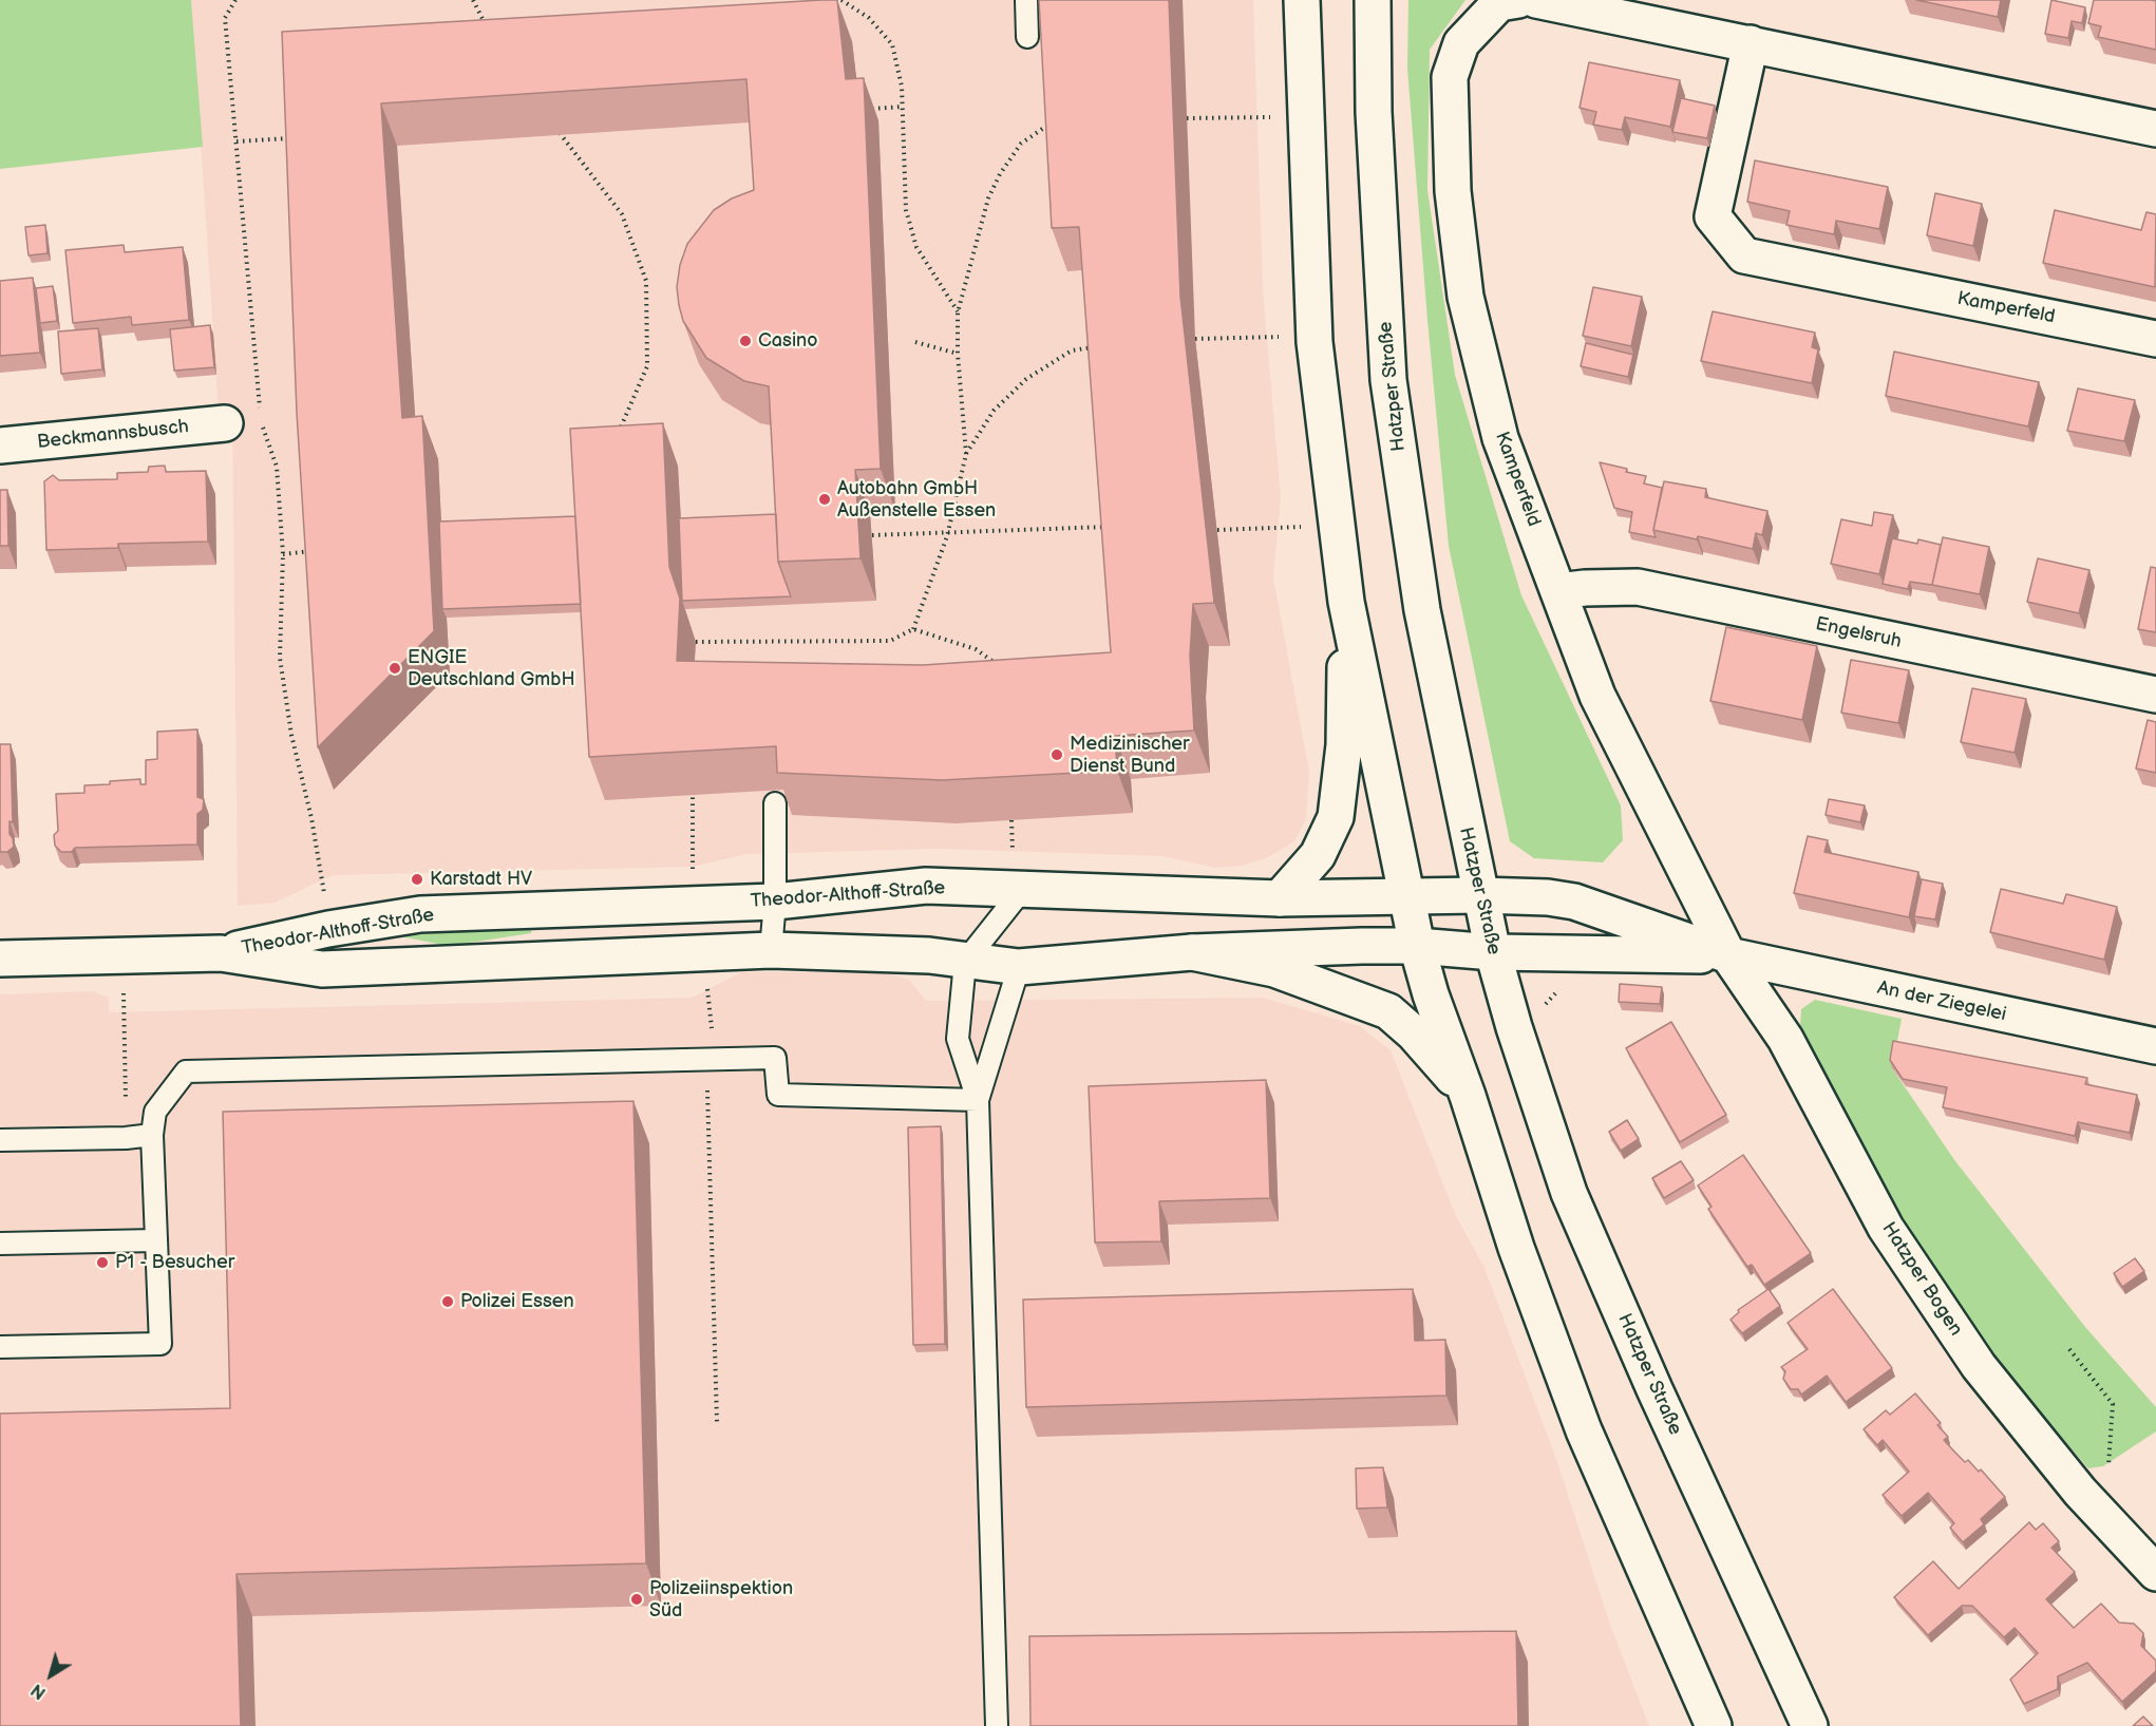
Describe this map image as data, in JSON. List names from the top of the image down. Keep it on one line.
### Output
{"streets":{"street":["Kamperfeld","Hatzper Straße","Beckmannsbusch","Engelsruh","Theodor-Althoff-Straße","An der Ziegelei","Hatzper Bogen"]},"crossings":[["Kamperfeld","Engelsruh"],["Kamperfeld","An der Ziegelei"],["Kamperfeld","Hatzper Bogen"],["Hatzper Straße","Theodor-Althoff-Straße"],["Hatzper Straße","An der Ziegelei"],["Theodor-Althoff-Straße","An der Ziegelei"],["An der Ziegelei","Hatzper Bogen"]],"places":["Casino","Autobahn GmbH Außenstelle Essen","ENGIE Deutschland GmbH","Medizinischer Dienst Bund","Karstadt HV","P1 - Besucher","Polizei Essen","Polizeiinspektion Süd"],"north":"bottom left"}
